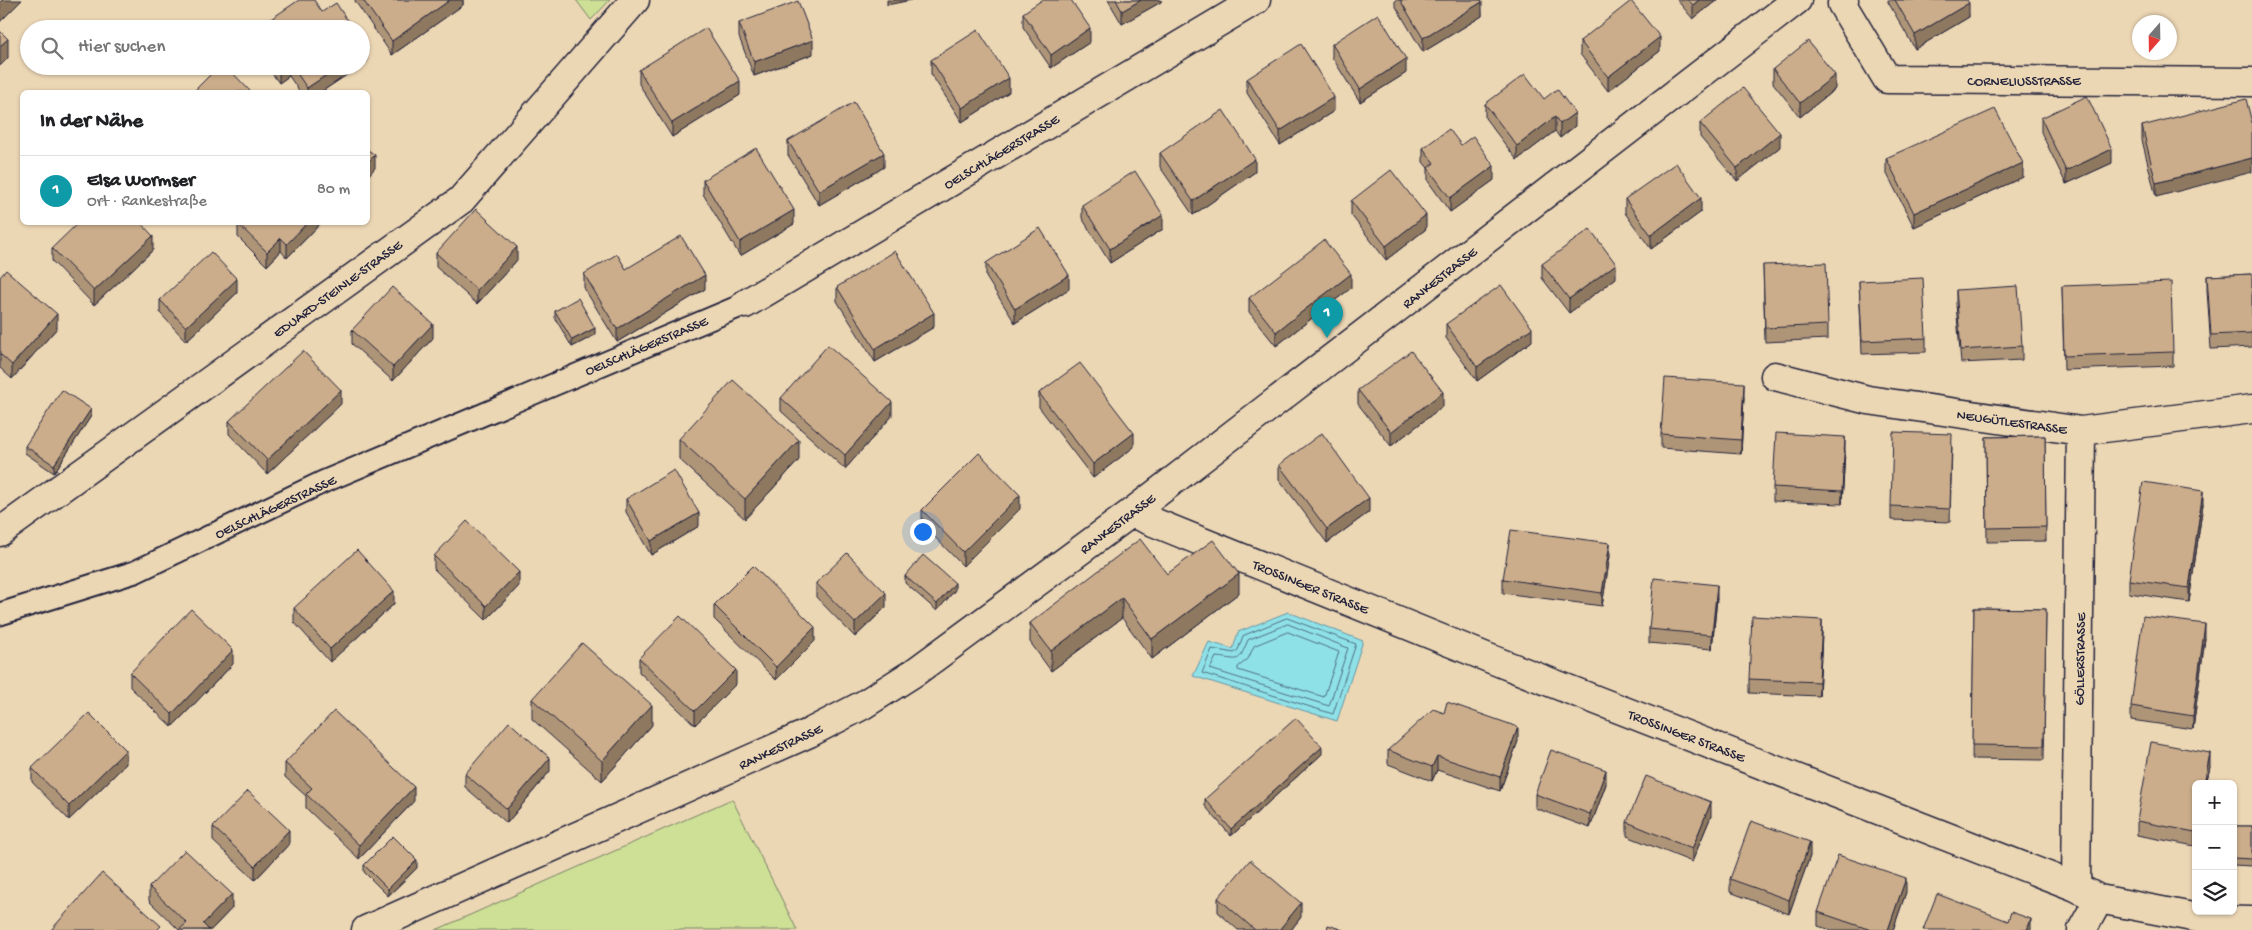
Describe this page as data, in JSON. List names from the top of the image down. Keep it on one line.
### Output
{"streets":{"street":["CORNELIUSSTRASSE","OELSCHLÄGERSTRASSE","RANKESTRASSE","EDUARD-STEINLE-STRASSE","NEUGÜTLESTRASSE","TROSSINGER STRASSE","GÖLLERSTRASSE"]},"crossings":[["RANKESTRASSE","TROSSINGER STRASSE"],["NEUGÜTLESTRASSE","GÖLLERSTRASSE"],["TROSSINGER STRASSE","GÖLLERSTRASSE"]],"north":"bottom","page":{"search":"Hier suchen","heading":"In der Nähe","list":[{"mark":"1","name":"Elsa Wormser","note":"Ort · Rankestraße","value":"80 m"}],"pins":"1","map_buttons":["+","−"]}}
